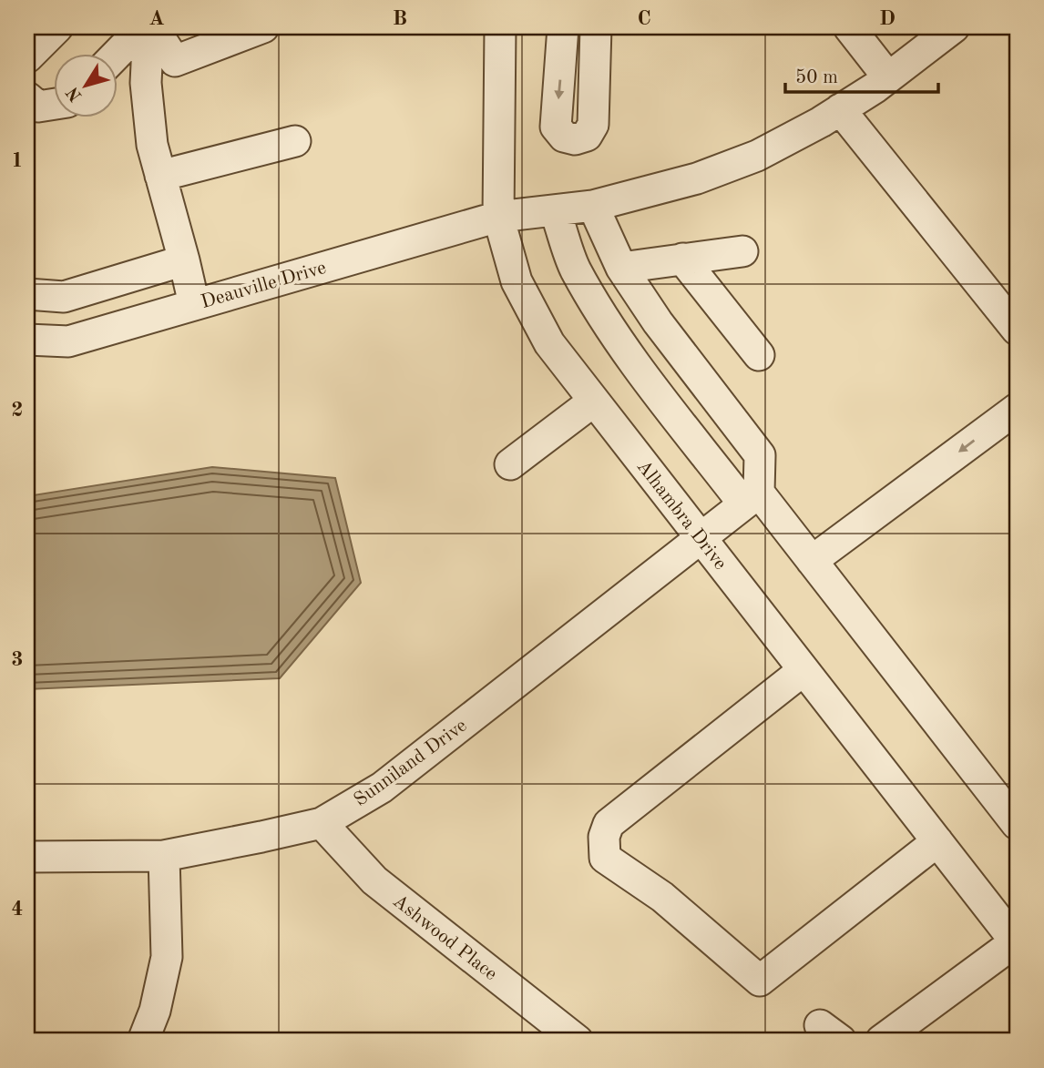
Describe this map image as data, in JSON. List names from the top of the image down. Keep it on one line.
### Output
{"streets":{"street":["Deauville Drive","Alhambra Drive","Sunniland Drive","Ashwood Place"]},"crossings":[["Deauville Drive","Alhambra Drive"],["Alhambra Drive","Sunniland Drive"],["Sunniland Drive","Ashwood Place"]],"scale_bar":"50 m","north":"bottom left","grid":{"columns":["A","B","C","D"],"rows":["1","2","3","4"]}}
